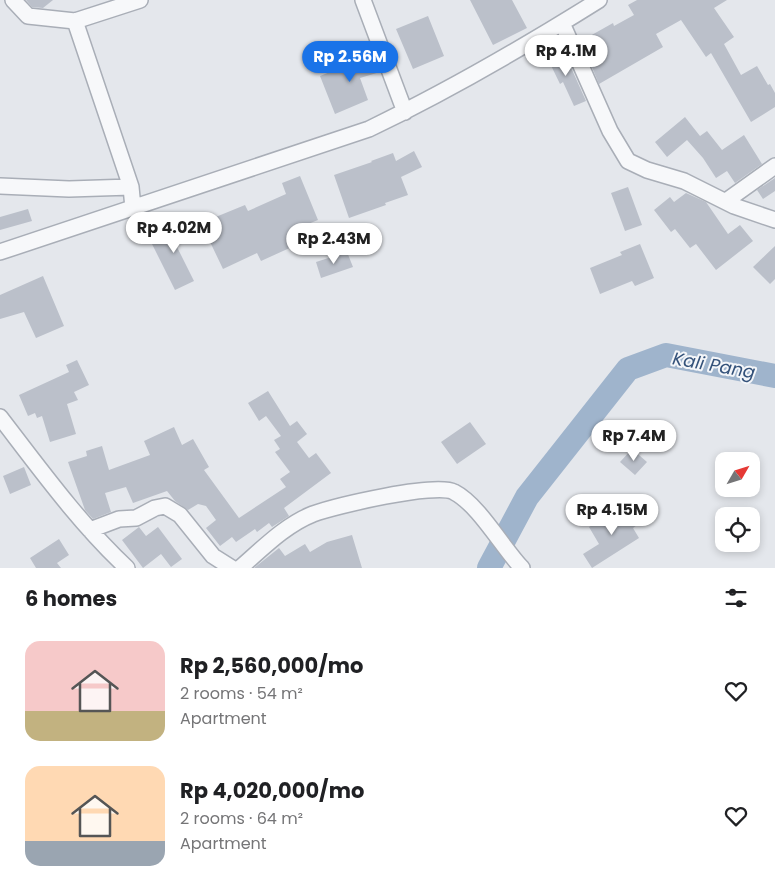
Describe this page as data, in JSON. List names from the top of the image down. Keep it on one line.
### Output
{"water":["Kali Pang"],"north":"top right","page":{"price":["Rp 4.1M","Rp 2.56M","Rp 4.02M","Rp 2.43M","Rp 7.4M","Rp 4.15M"],"heading":"6 homes","list":[{"name":"Rp 2,560,000/mo","note":"2 rooms · 54 m² · Apartment"},{"name":"Rp 4,020,000/mo","note":"2 rooms · 64 m² · Apartment"}]}}
